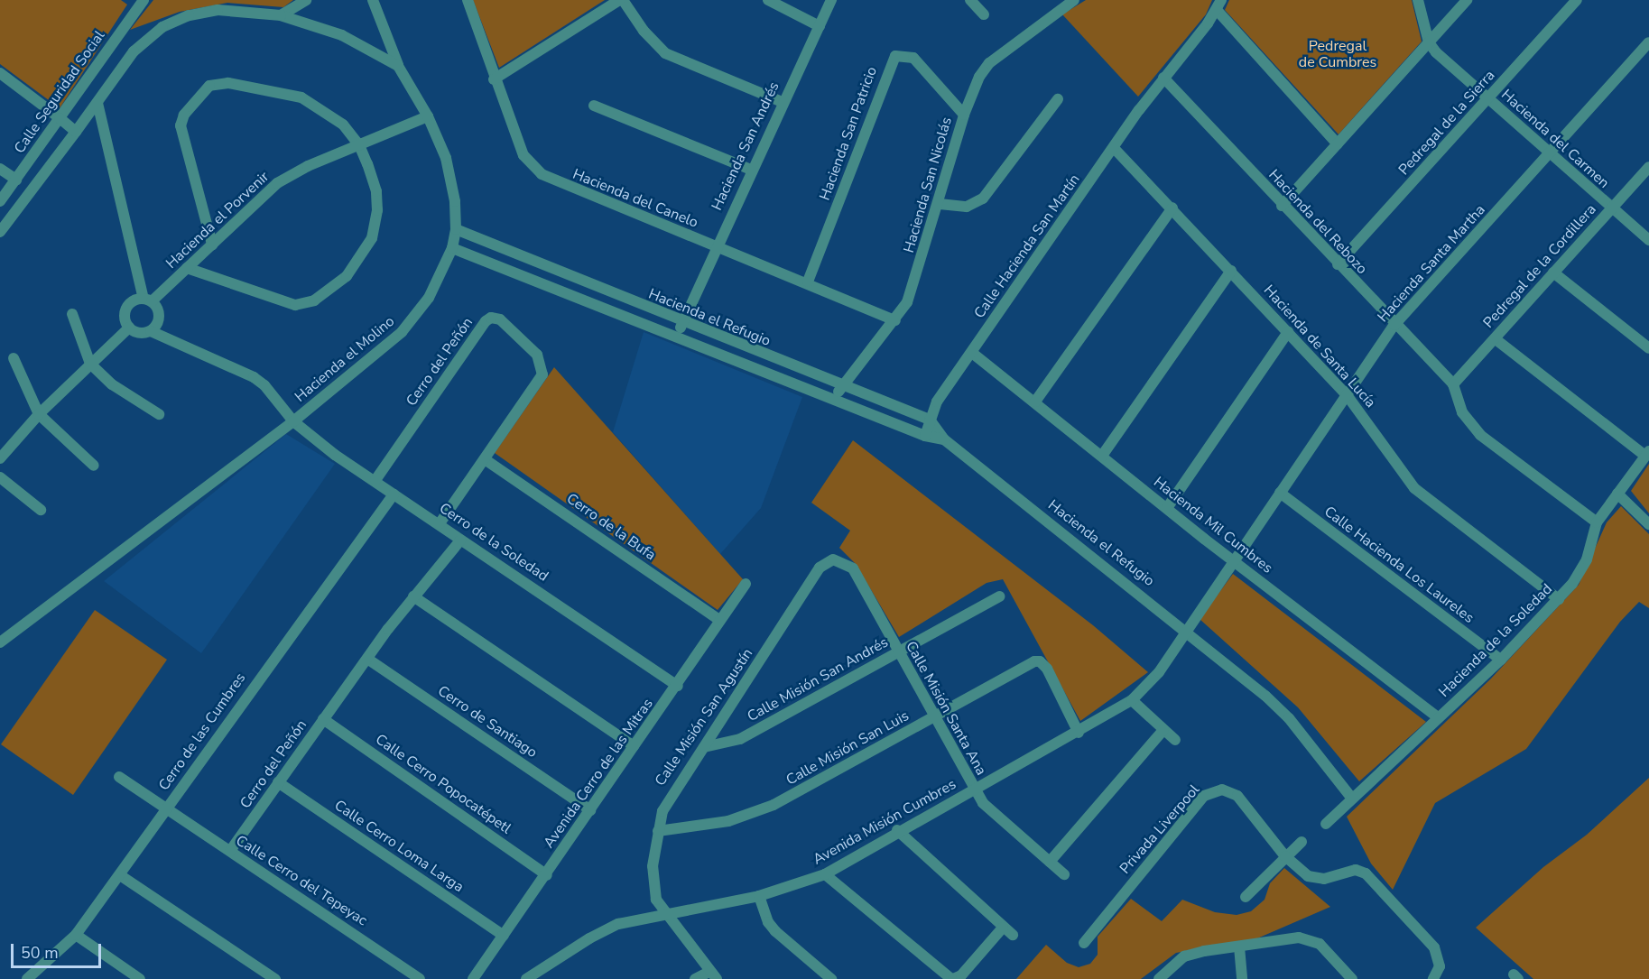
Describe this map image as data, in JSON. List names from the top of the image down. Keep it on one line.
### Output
{"streets":{"street":["Calle Seguridad Social","Pedregal de la Sierra","Hacienda San Patricio","Hacienda del Carmen","Hacienda San Andrés","Hacienda San Nicolás","Hacienda del Canelo","Hacienda el Porvenir","Hacienda del Rebozo","Calle Hacienda San Martín","Hacienda Santa Martha","Pedregal de la Cordillera","Hacienda el Refugio","Hacienda de Santa Lucía","Hacienda el Molino","Cerro del Peñón","Hacienda Mil Cumbres","Cerro de la Bufa","Cerro de la Soledad","Calle Hacienda Los Laureles","Hacienda de la Soledad","Calle Misión San Andrés","Calle Misión Santa Ana","Calle Misión San Agustín","Cerro de Santiago","Cerro de las Cumbres","Calle Misión San Luis","Avenida Cerro de las Mitras","Calle Cerro Popocatépetl","Avenida Misión Cumbres","Privada Liverpool","Calle Cerro Loma Larga","Calle Cerro del Tepeyac"]},"crossings":[["Pedregal de la Sierra","Hacienda del Carmen"],["Pedregal de la Sierra","Hacienda del Rebozo"],["Hacienda San Patricio","Hacienda San Nicolás"],["Hacienda San Patricio","Hacienda del Canelo"],["Hacienda del Carmen","Hacienda Santa Martha"],["Hacienda del Carmen","Pedregal de la Cordillera"],["Hacienda San Andrés","Hacienda del Canelo"],["Hacienda San Andrés","Hacienda el Refugio"],["Hacienda San Nicolás","Hacienda del Canelo"],["Hacienda San Nicolás","Hacienda el Refugio"],["Hacienda el Porvenir","Hacienda el Molino"],["Hacienda el Porvenir","Cerro de la Soledad"],["Hacienda del Rebozo","Calle Hacienda San Martín"],["Hacienda del Rebozo","Hacienda Santa Martha"],["Hacienda del Rebozo","Pedregal de la Cordillera"],["Calle Hacienda San Martín","Hacienda el Refugio"],["Calle Hacienda San Martín","Hacienda de Santa Lucía"],["Calle Hacienda San Martín","Hacienda Mil Cumbres"],["Hacienda Santa Martha","Hacienda el Refugio"],["Hacienda Santa Martha","Hacienda de Santa Lucía"],["Hacienda Santa Martha","Hacienda Mil Cumbres"],["Hacienda Santa Martha","Calle Hacienda Los Laureles"],["Hacienda Santa Martha","Avenida Misión Cumbres"],["Hacienda el Refugio","Hacienda el Molino"],["Hacienda el Refugio","Avenida Misión Cumbres"],["Hacienda de Santa Lucía","Hacienda de la Soledad"],["Hacienda el Molino","Cerro de la Soledad"],["Cerro del Peñón","Cerro de la Bufa"],["Cerro del Peñón","Cerro de la Soledad"],["Cerro del Peñón","Cerro de Santiago"],["Cerro del Peñón","Calle Cerro Popocatépetl"],["Cerro del Peñón","Calle Cerro Loma Larga"],["Cerro del Peñón","Calle Cerro del Tepeyac"],["Hacienda Mil Cumbres","Hacienda de la Soledad"],["Cerro de la Bufa","Avenida Cerro de las Mitras"],["Cerro de la Soledad","Cerro de las Cumbres"],["Cerro de la Soledad","Avenida Cerro de las Mitras"],["Calle Hacienda Los Laureles","Hacienda de la Soledad"],["Calle Misión San Andrés","Calle Misión Santa Ana"],["Calle Misión San Andrés","Calle Misión San Agustín"],["Calle Misión Santa Ana","Calle Misión San Agustín"],["Calle Misión Santa Ana","Calle Misión San Luis"],["Calle Misión Santa Ana","Avenida Misión Cumbres"],["Calle Misión San Agustín","Calle Misión San Luis"],["Calle Misión San Agustín","Avenida Misión Cumbres"],["Cerro de Santiago","Avenida Cerro de las Mitras"],["Cerro de las Cumbres","Calle Cerro del Tepeyac"],["Calle Misión San Luis","Avenida Misión Cumbres"],["Avenida Cerro de las Mitras","Calle Cerro Popocatépetl"],["Avenida Cerro de las Mitras","Calle Cerro Loma Larga"]],"parks":["Pedregal de Cumbres"],"scale_bar":"50 m"}
